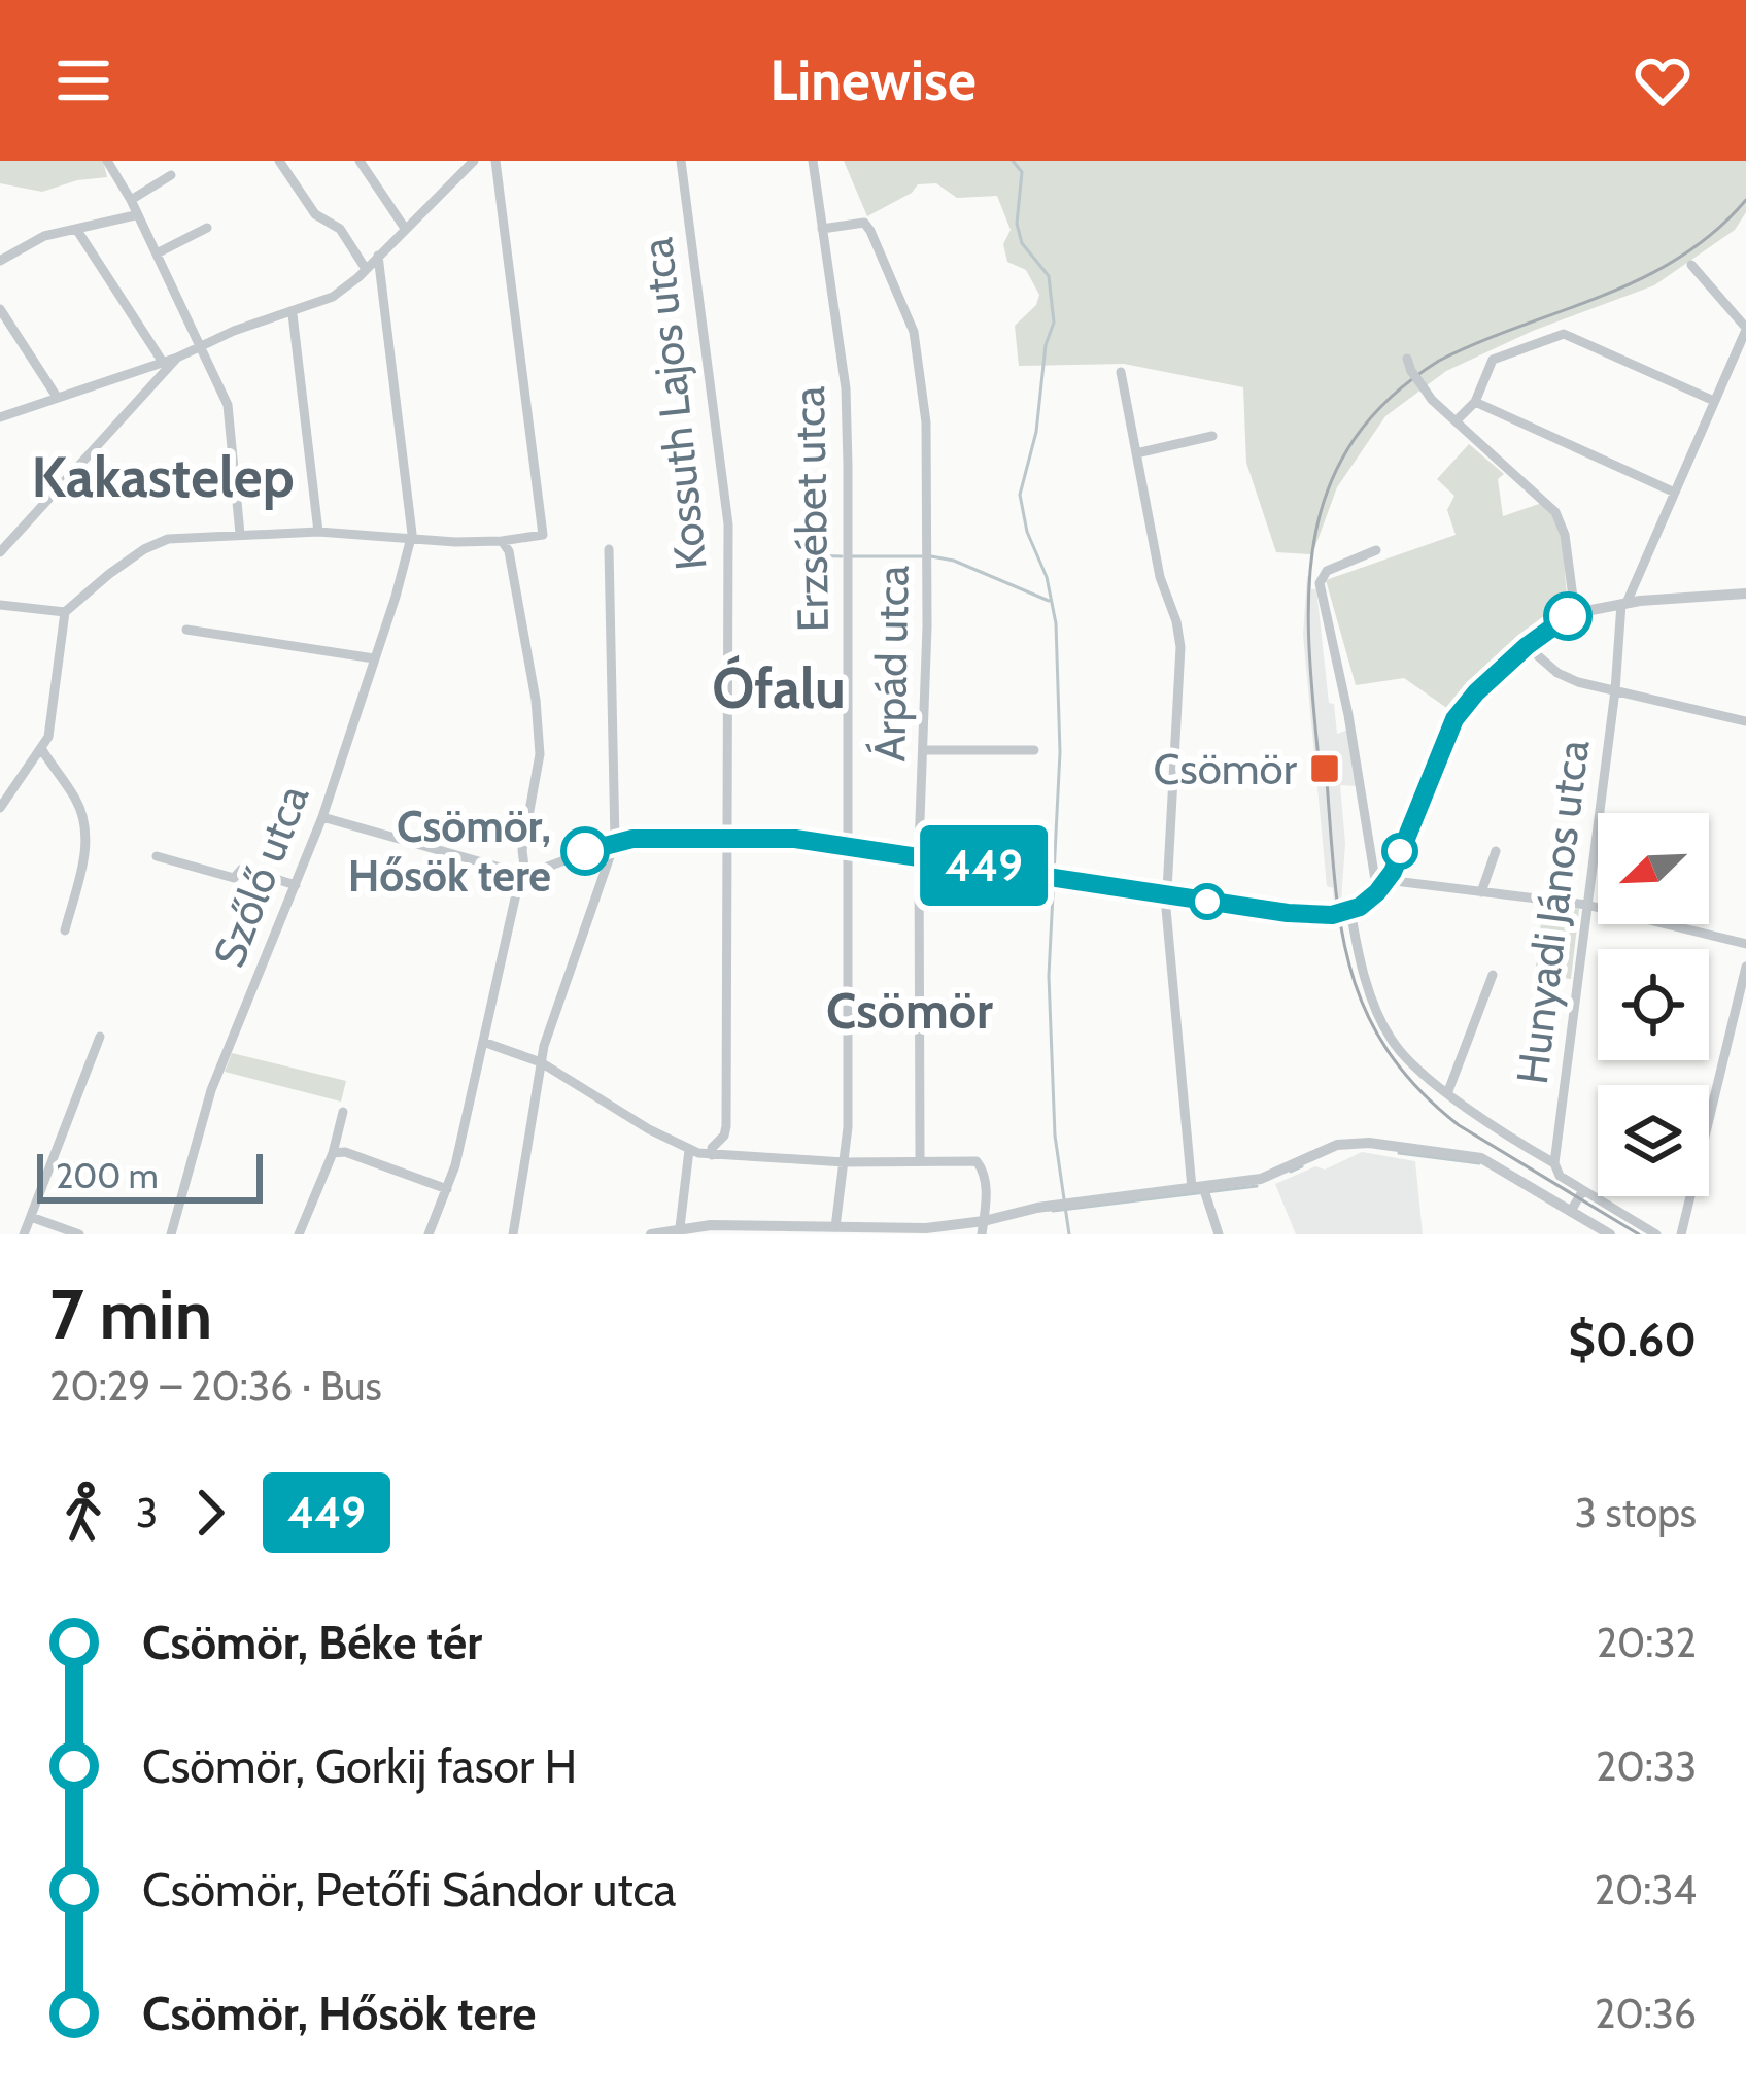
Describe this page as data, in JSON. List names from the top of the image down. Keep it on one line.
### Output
{"streets":{"street":["Kossuth Lajos utca","Erzsébet utca","Árpád utca","Szőlő utca","Hunyadi János utca"]},"crossings":[["Erzsébet utca","Árpád utca"]],"districts":["Kakastelep","Ófalu","Csömör"],"places":{"transit":["Csömör"],"other":["Csömör, Hősök tere"]},"lines":["bus line 449"],"scale_bar":"200 m","north":"bottom left","page":{"header":"Linewise","on_map":"449","scale":"200 m","heading":["7 min","20:29 – 20:36 · Bus","$0.60"],"legs":["3","449","3 stops"],"list":[{"name":"Csömör, Béke tér","value":"20:32"},{"name":"Csömör, Gorkij fasor H","value":"20:33"},{"name":"Csömör, Petőfi Sándor utca","value":"20:34"},{"name":"Csömör, Hősök tere","value":"20:36"}]}}
